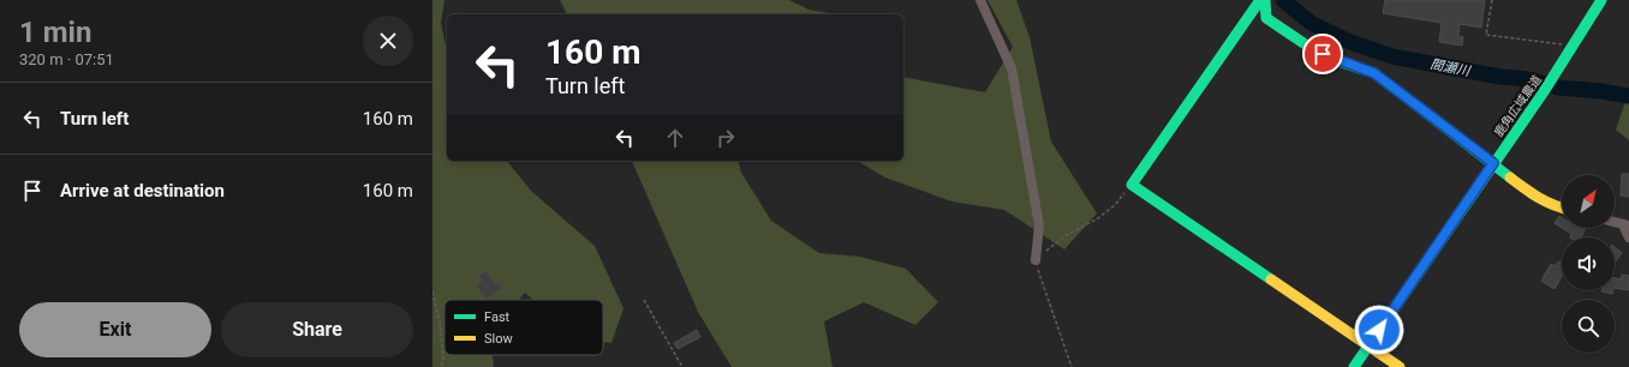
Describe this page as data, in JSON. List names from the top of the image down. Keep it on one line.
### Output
{"streets":{"street":["鹿角広域農道"]},"water":["間瀬川"],"legend":["Fast","Slow"],"north":"top right","page":{"heading":["1 min","320 m · 07:51"],"turn":["160 m","Turn left"],"list":[{"name":"Turn left","value":"160 m"},{"name":"Arrive at destination","value":"160 m"}],"buttons":["Exit","Share"]}}
